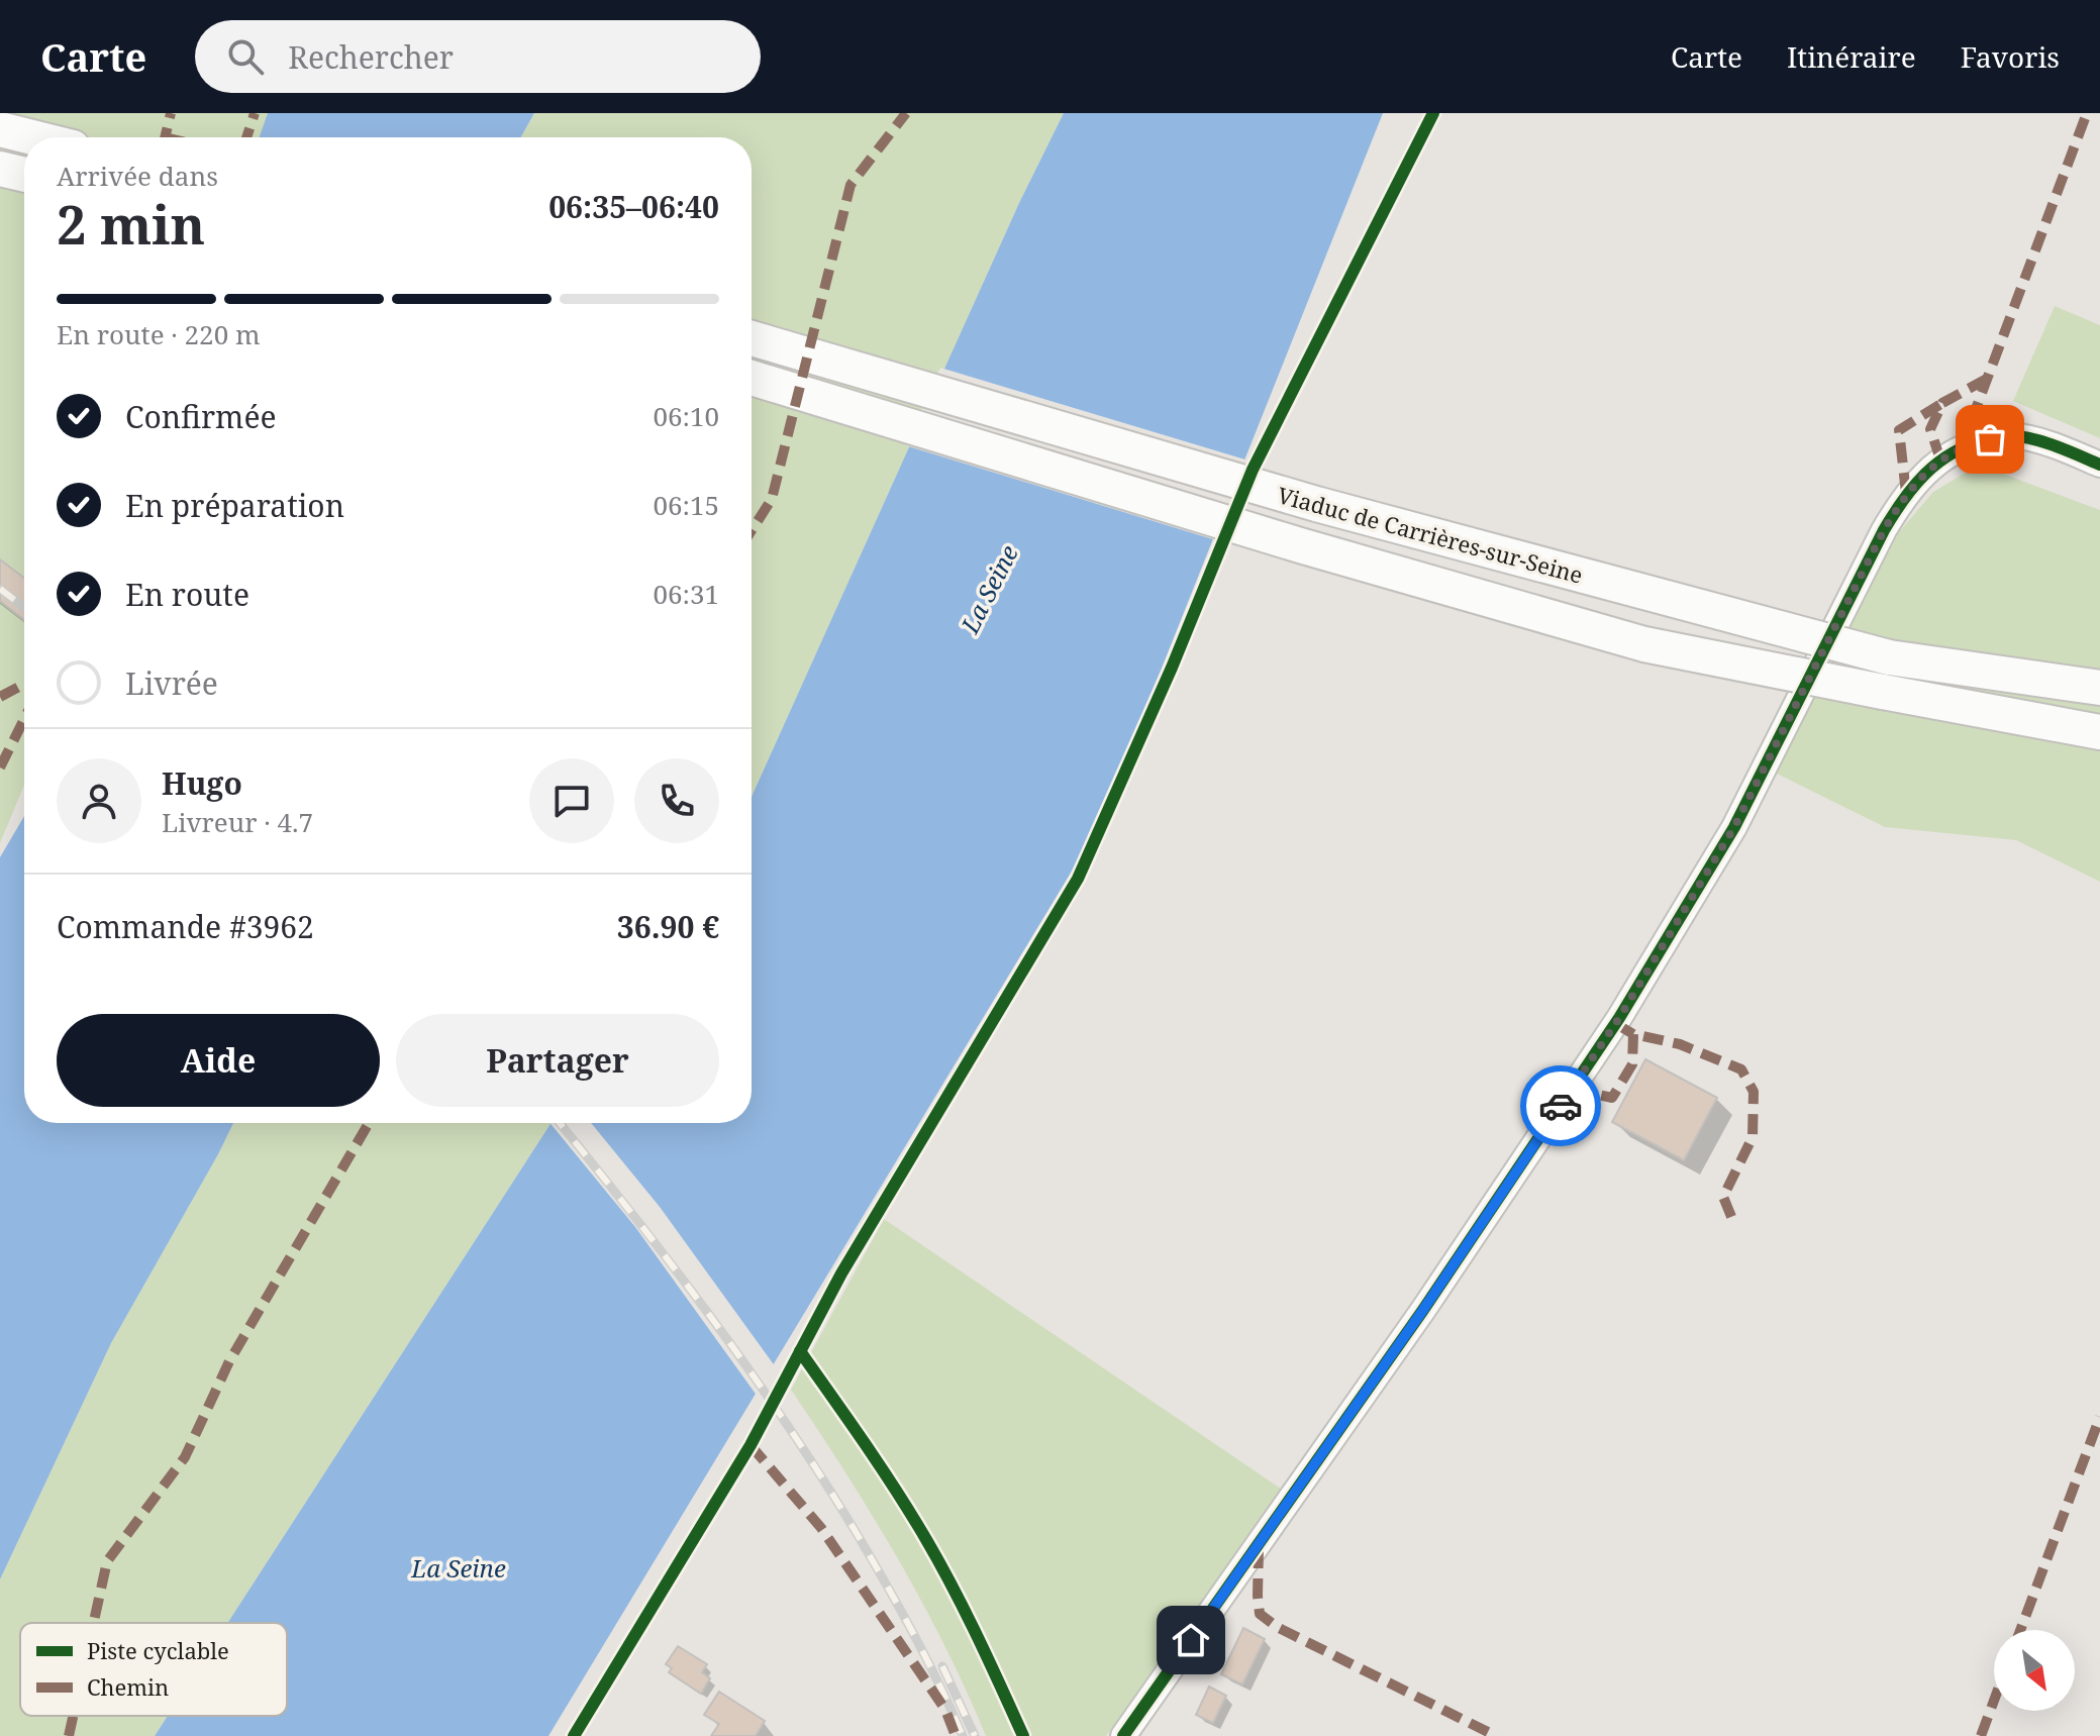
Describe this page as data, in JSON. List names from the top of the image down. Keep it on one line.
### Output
{"streets":{"highway":["Viaduc de Carrières-sur-Seine"]},"water":["La Seine"],"legend":["Piste cyclable","Chemin"],"north":"bottom right","page":{"header":"Carte","search":"Rechercher","nav":["Carte","Itinéraire","Favoris"],"heading":["2 min","Arrivée dans","06:35–06:40"],"panel":["Hugo","Livreur · 4.7","Commande #3962","36.90 €"],"bar":"En route · 220 m","list":[["Confirmée","06:10"],["En préparation","06:15"],["En route","06:31"],"Livrée"],"buttons":["Aide","Partager"]}}
